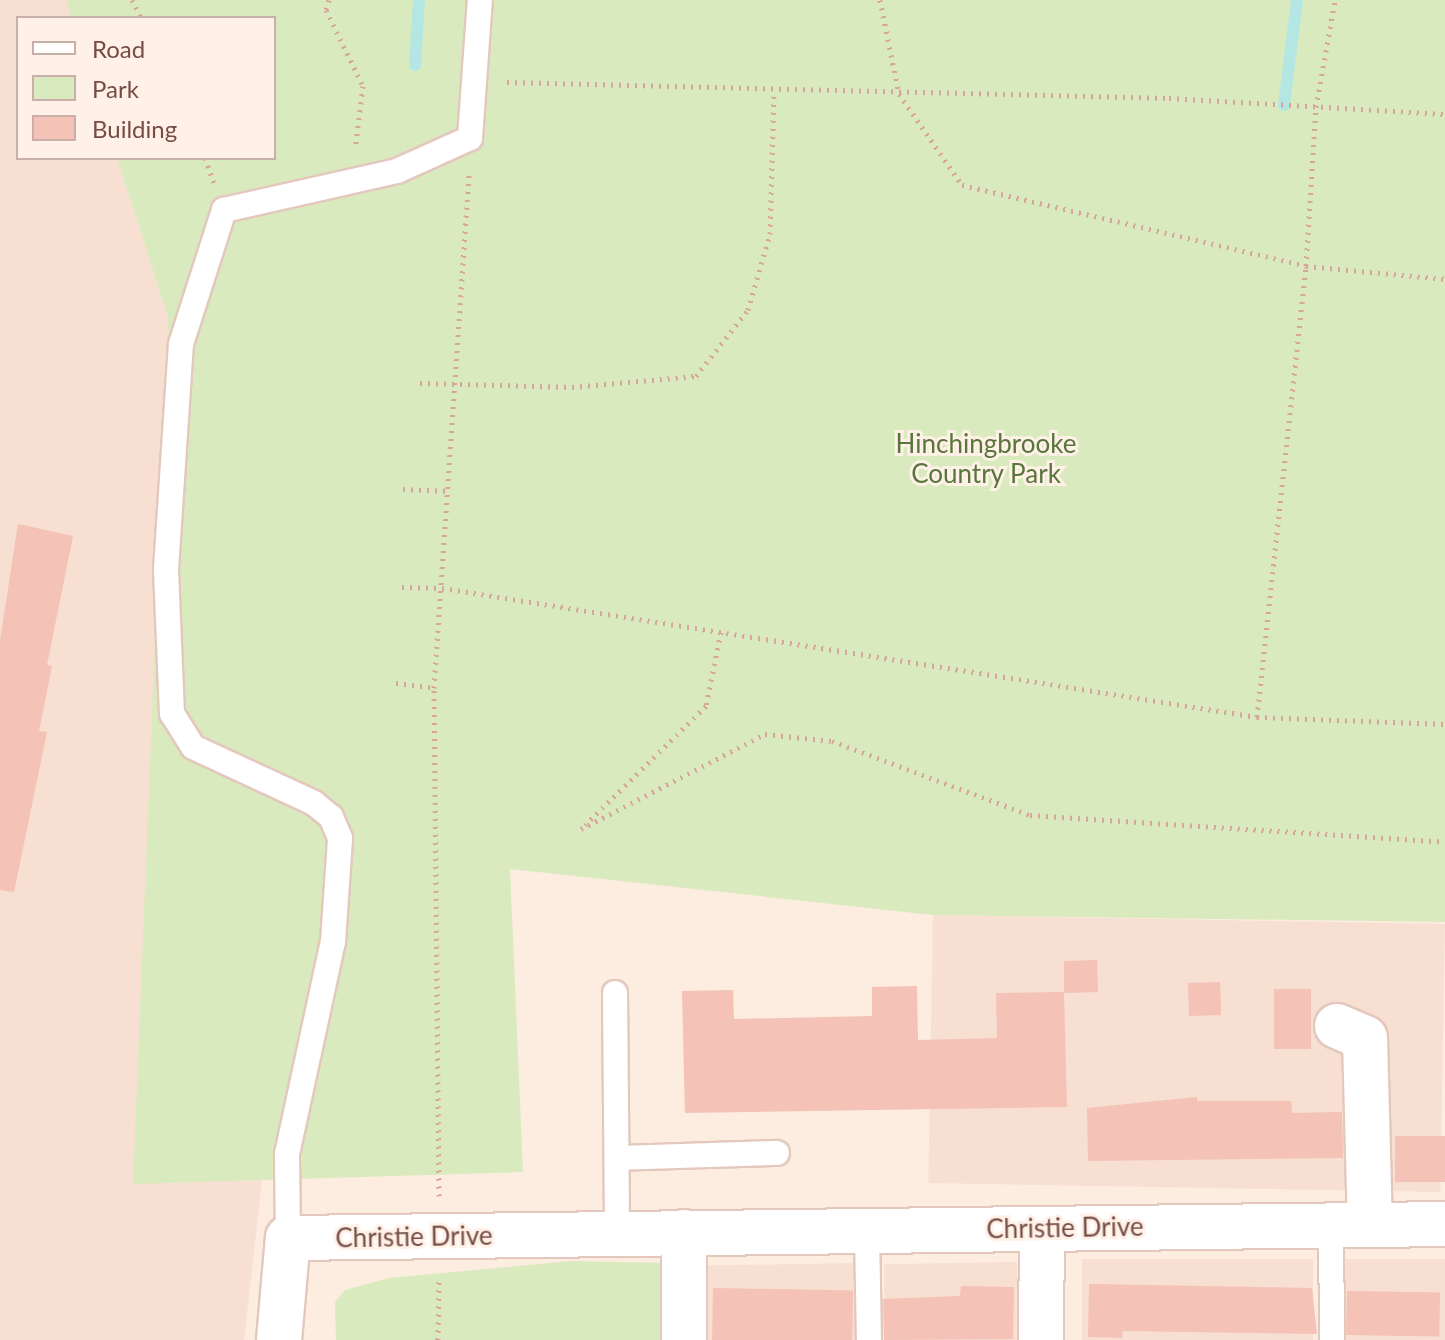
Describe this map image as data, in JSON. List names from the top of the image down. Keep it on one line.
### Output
{"streets":{"street":["Christie Drive"]},"parks":["Hinchingbrooke Country Park"],"legend":["Road","Park","Building"]}
